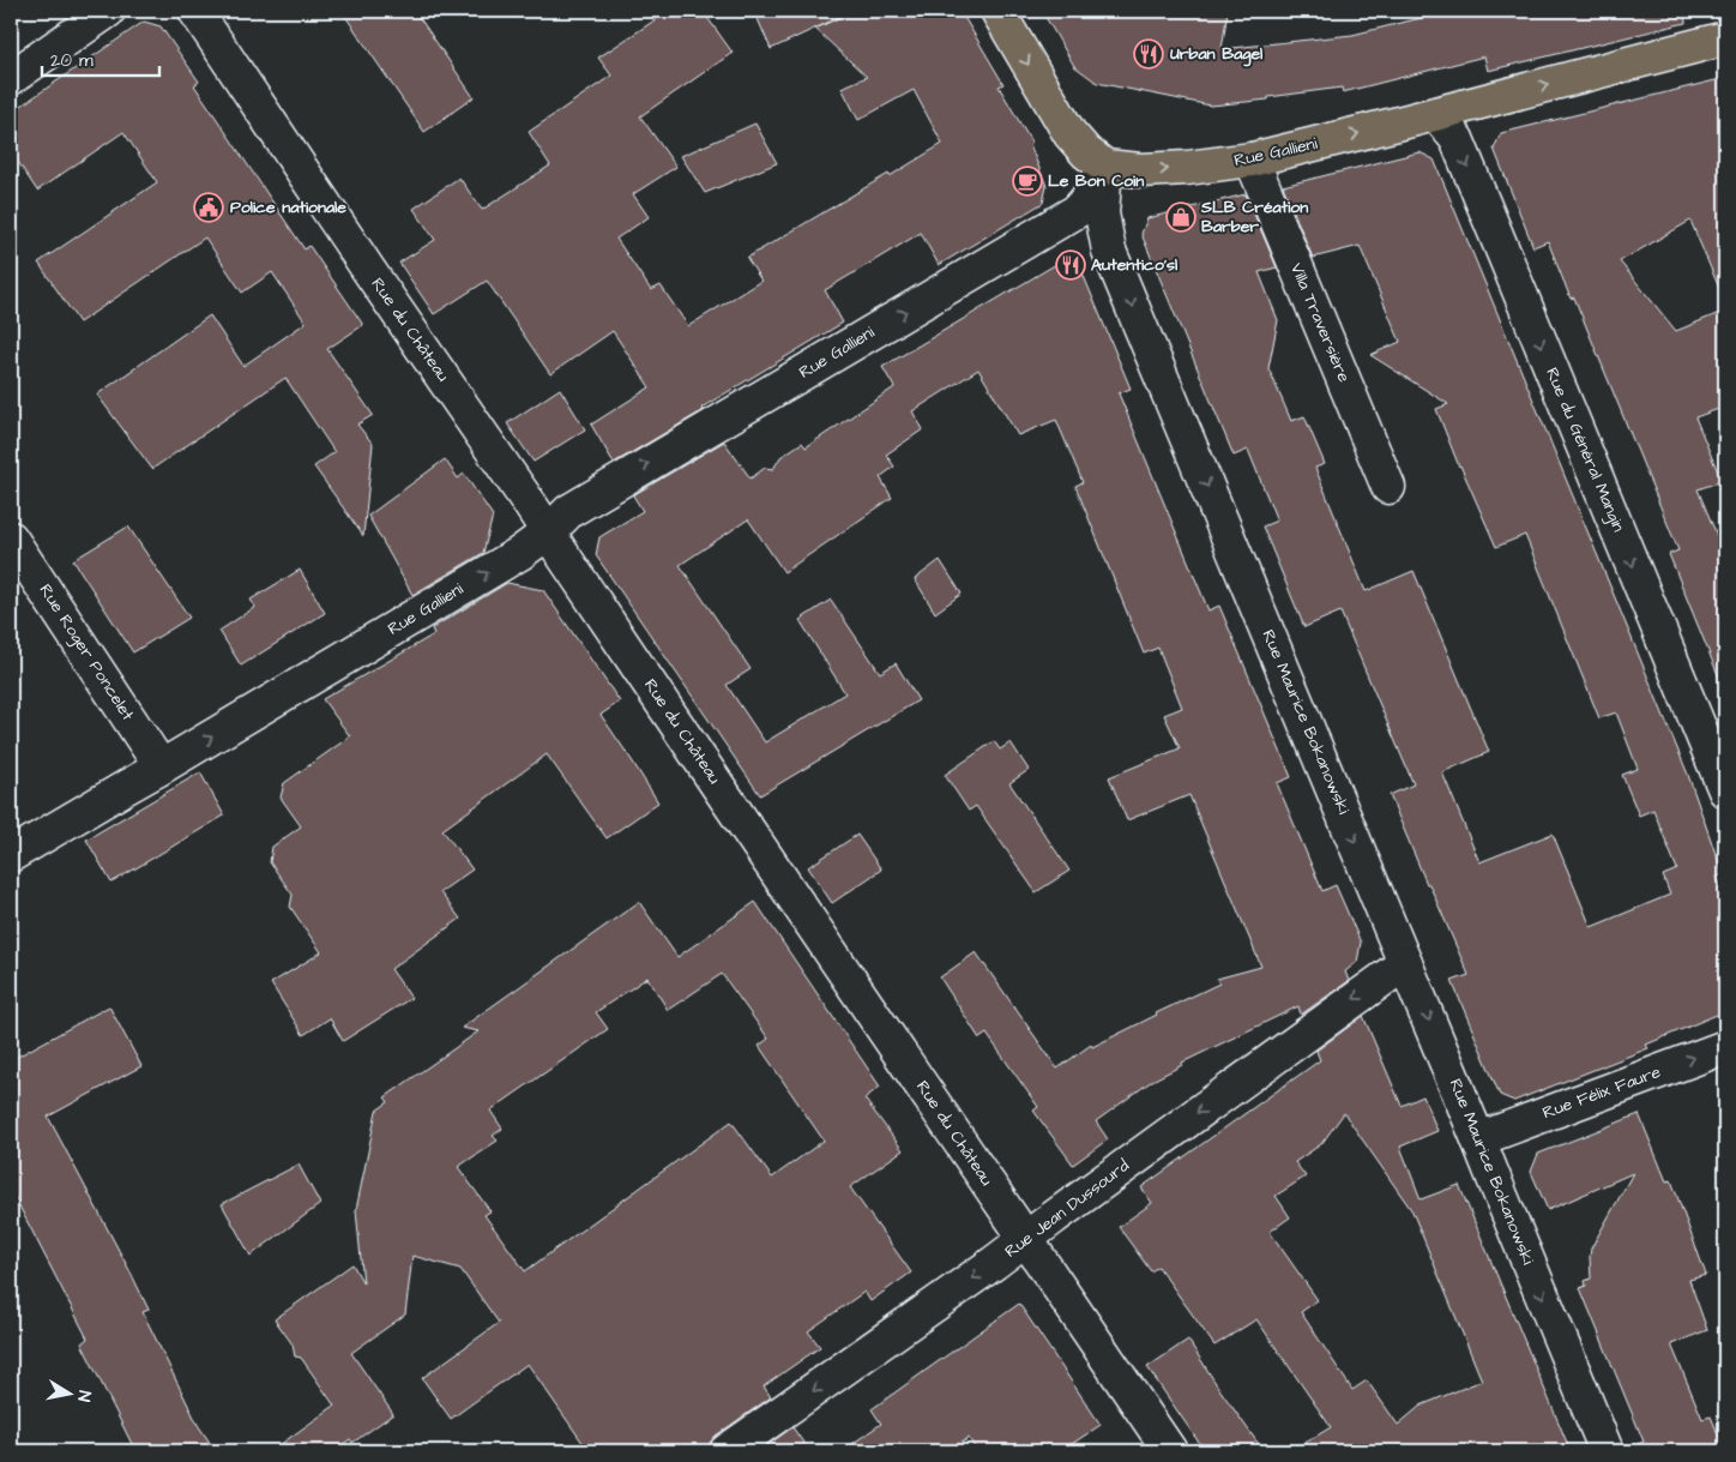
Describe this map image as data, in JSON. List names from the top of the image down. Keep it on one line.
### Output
{"streets":{"main road":["Rue Gallieni"],"street":["Villa Traversière","Rue du Château","Rue du Général Mangin","Rue Roger Poncelet","Rue Maurice Bokanowski","Rue Félix Faure","Rue Jean Dussourd"]},"crossings":[["Rue Gallieni","Villa Traversière"],["Rue Gallieni","Rue du Château"],["Rue Gallieni","Rue du Général Mangin"],["Rue Gallieni","Rue Roger Poncelet"],["Rue Gallieni","Rue Maurice Bokanowski"],["Rue du Château","Rue Jean Dussourd"],["Rue Maurice Bokanowski","Rue Félix Faure"],["Rue Maurice Bokanowski","Rue Jean Dussourd"]],"one_way":["Rue Gallieni","Rue du Général Mangin","Rue Maurice Bokanowski","Rue Félix Faure","Rue Jean Dussourd"],"places":{"restaurant":["Urban Bagel","Autentico'sl"],"cafe":["Le Bon Coin"],"public building":["Police nationale"],"shop":["SLB Création Barber"]},"scale_bar":"20 m","north":"right"}
